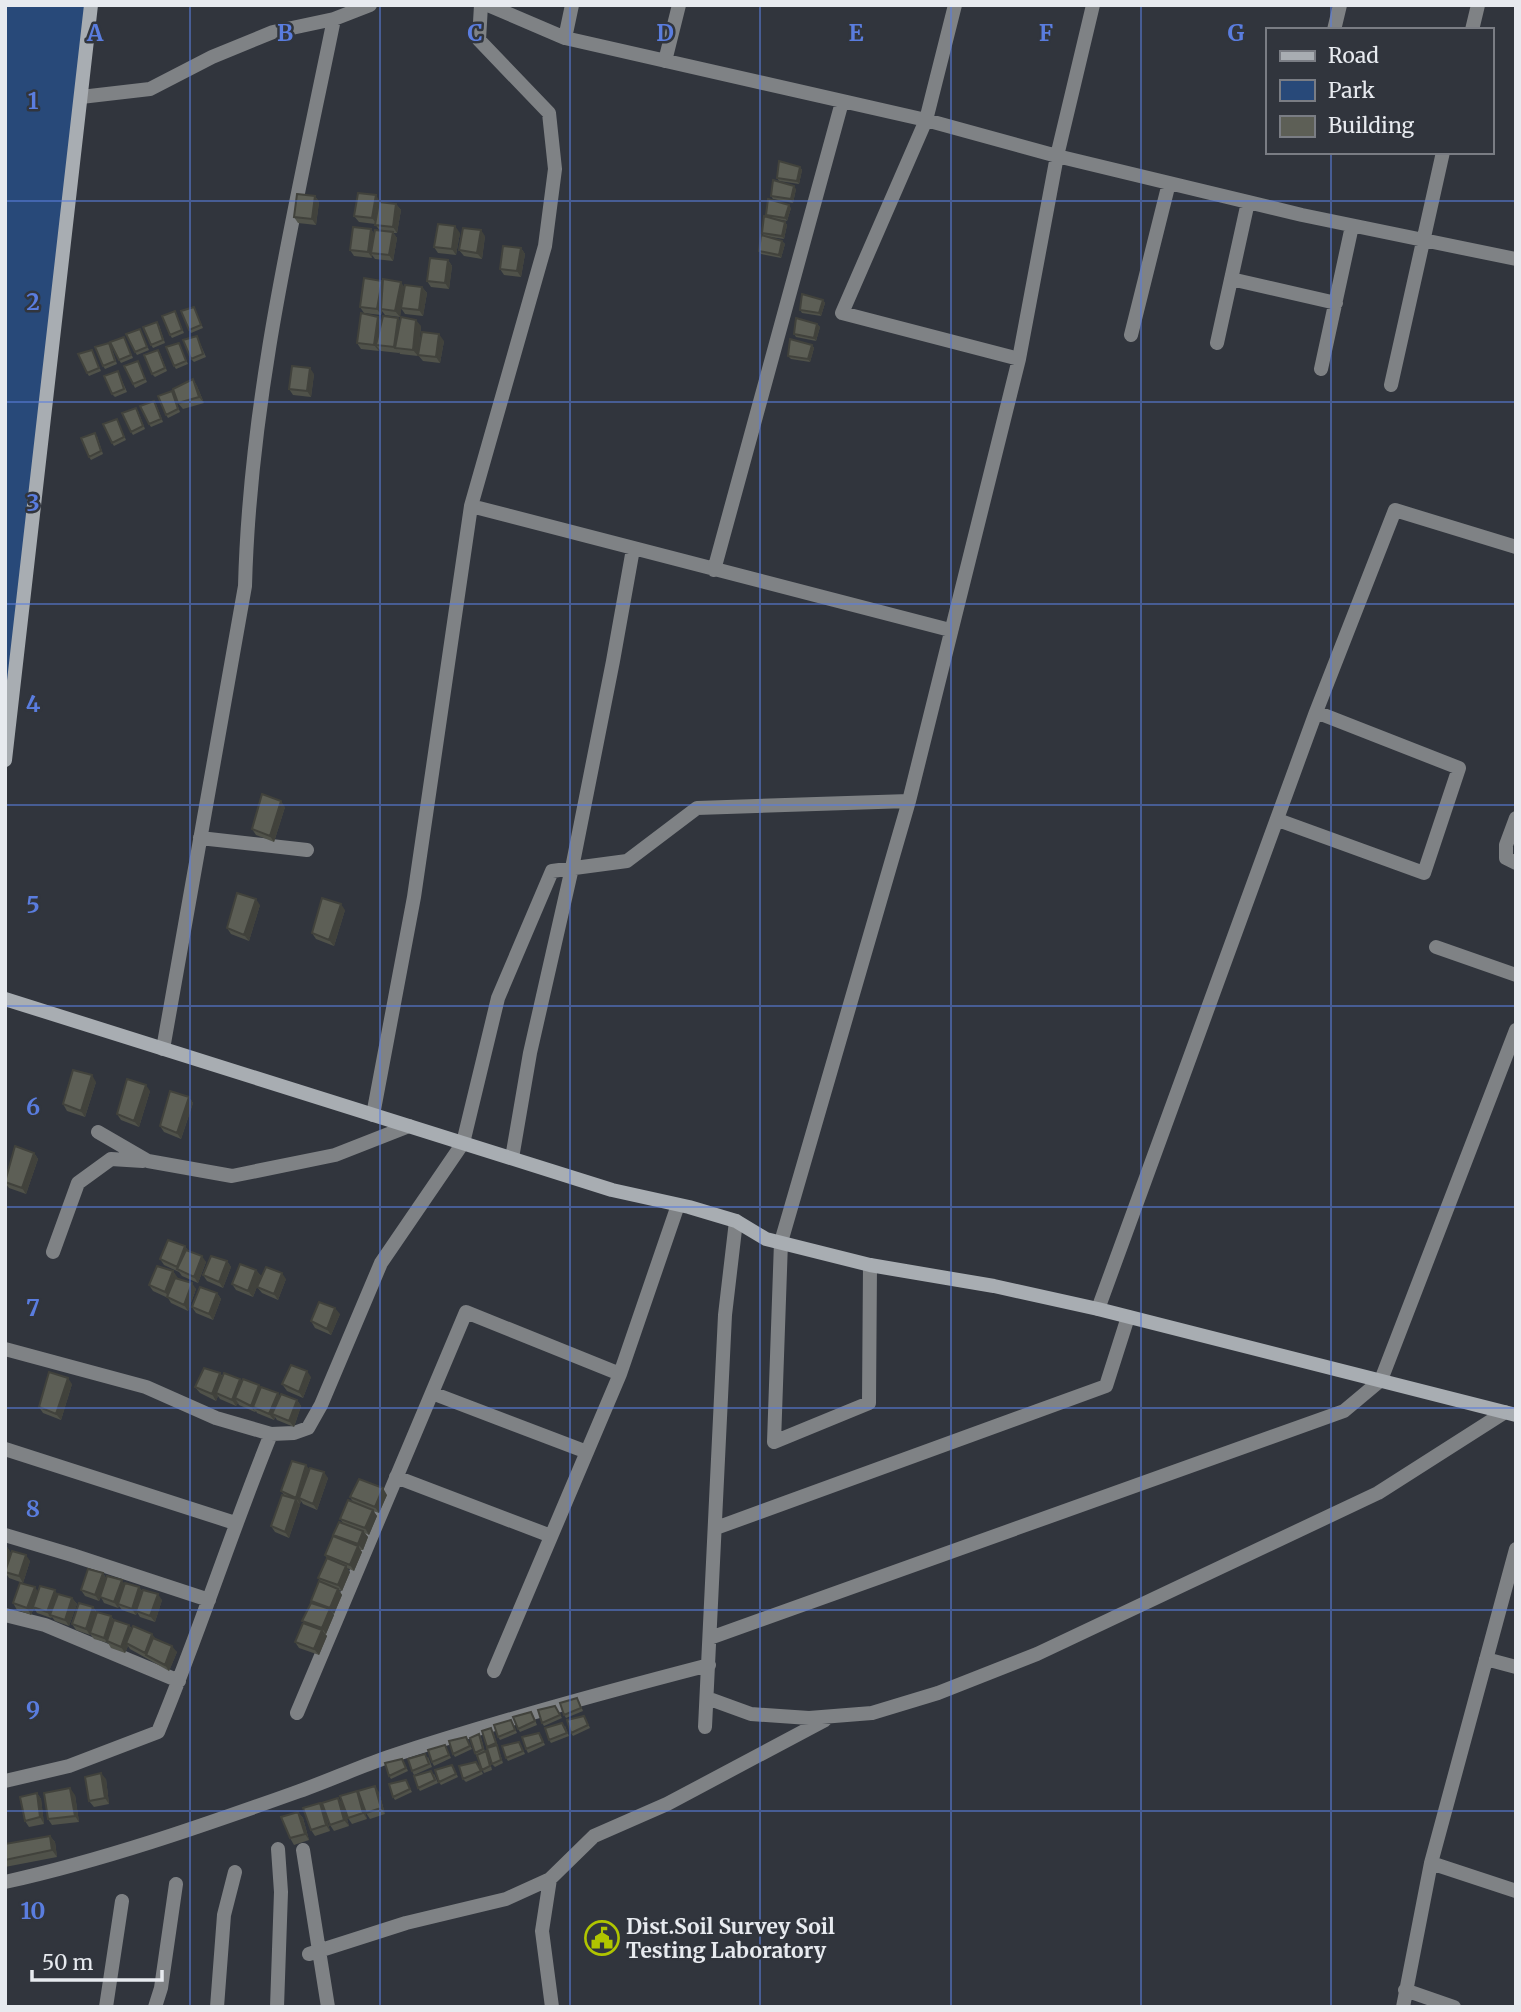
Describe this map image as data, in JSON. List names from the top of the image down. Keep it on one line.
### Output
{"places":{"public building":["Dist.Soil Survey Soil Testing Laboratory"]},"legend":["Road","Park","Building"],"scale_bar":"50 m","grid":{"columns":["A","B","C","D","E","F","G"],"rows":["1","2","3","4","5","6","7","8","9","10"]}}
